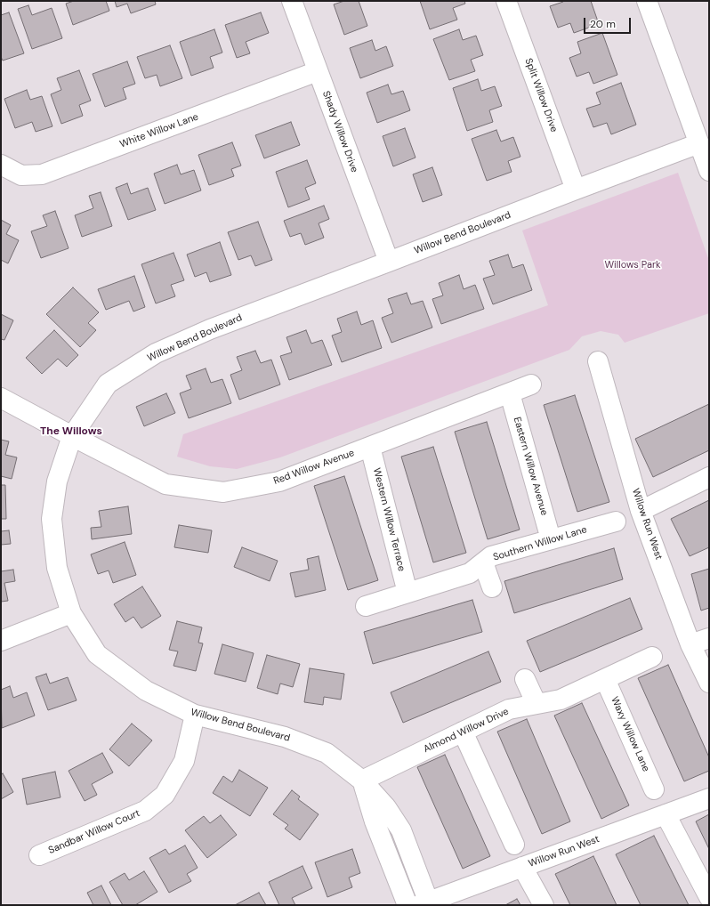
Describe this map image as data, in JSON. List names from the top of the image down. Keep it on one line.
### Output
{"streets":{"street":["Split Willow Drive","White Willow Lane","Shady Willow Drive","Willow Bend Boulevard","Eastern Willow Avenue","Red Willow Avenue","Western Willow Terrace","Willow Run West","Southern Willow Lane","Almond Willow Drive","Waxy Willow Lane","Sandbar Willow Court"]},"crossings":[["Split Willow Drive","Willow Bend Boulevard"],["White Willow Lane","Shady Willow Drive"],["Shady Willow Drive","Willow Bend Boulevard"],["Willow Bend Boulevard","Red Willow Avenue"],["Willow Bend Boulevard","Willow Run West"],["Willow Bend Boulevard","Almond Willow Drive"],["Willow Bend Boulevard","Sandbar Willow Court"],["Eastern Willow Avenue","Red Willow Avenue"],["Eastern Willow Avenue","Southern Willow Lane"],["Red Willow Avenue","Western Willow Terrace"],["Western Willow Terrace","Southern Willow Lane"],["Almond Willow Drive","Waxy Willow Lane"]],"districts":["The Willows"],"parks":["Willows Park"],"scale_bar":"20 m"}
